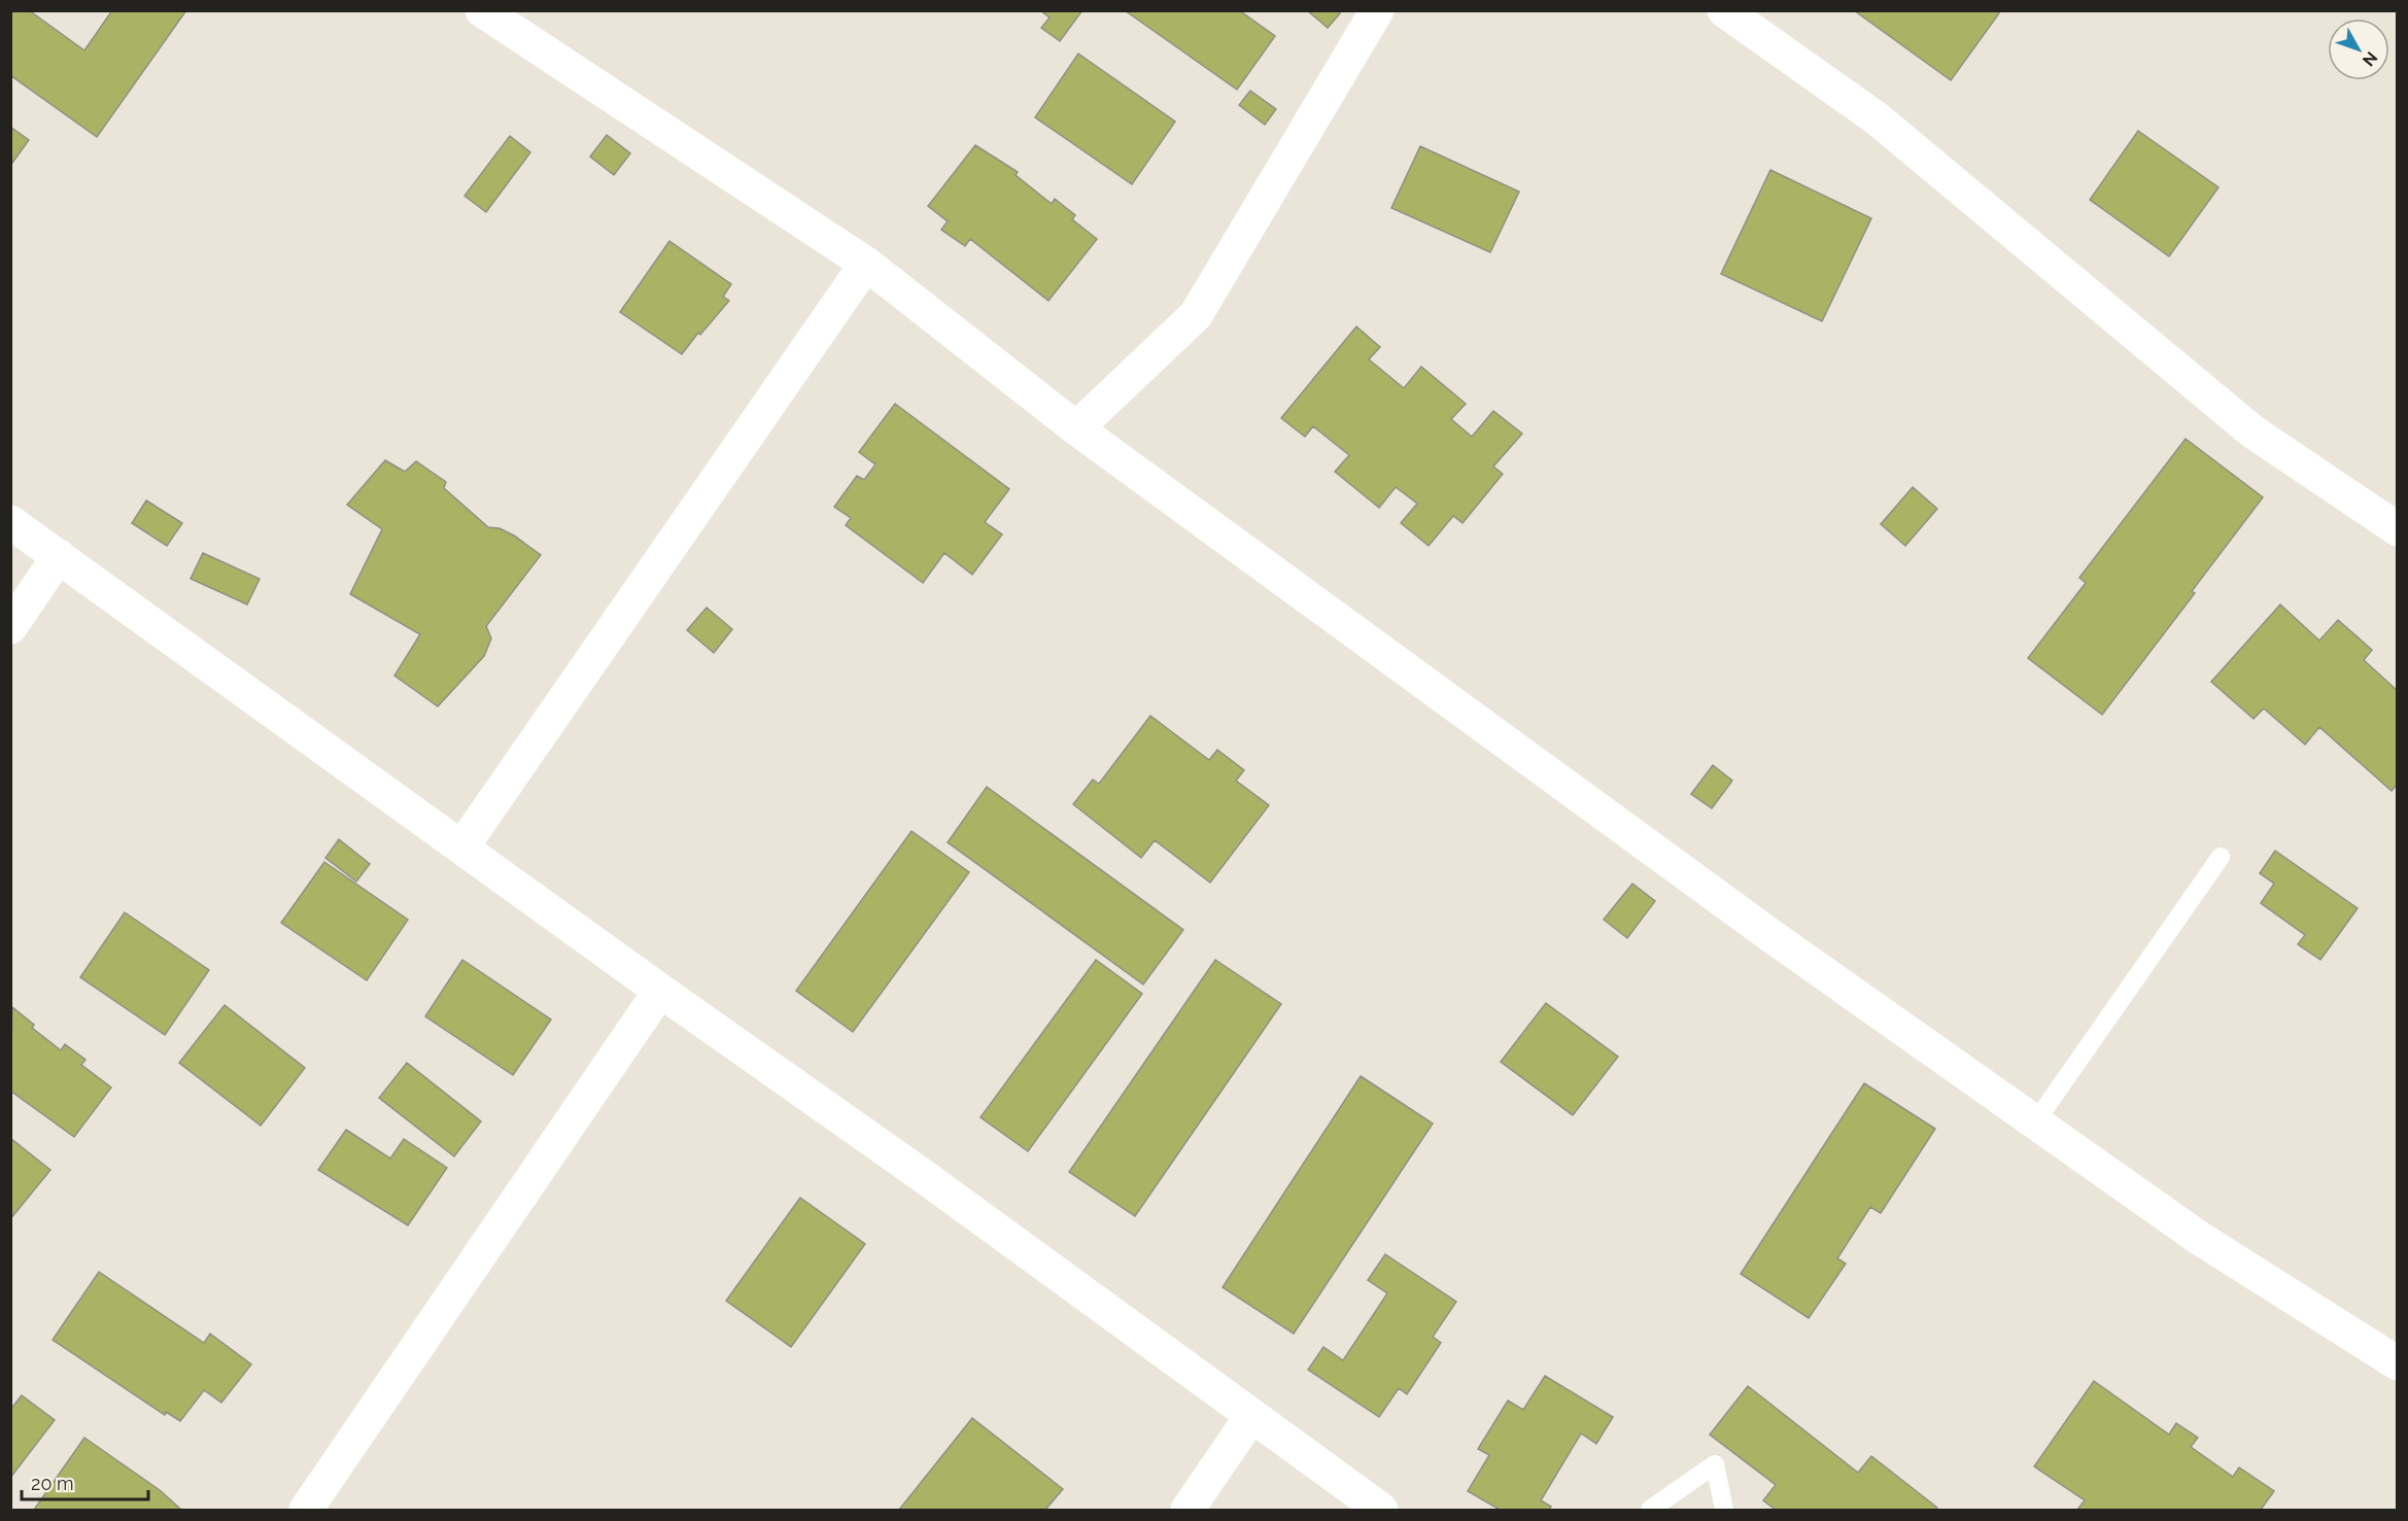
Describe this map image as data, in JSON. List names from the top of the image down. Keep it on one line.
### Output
{"scale_bar":"20 m","north":"bottom right"}
